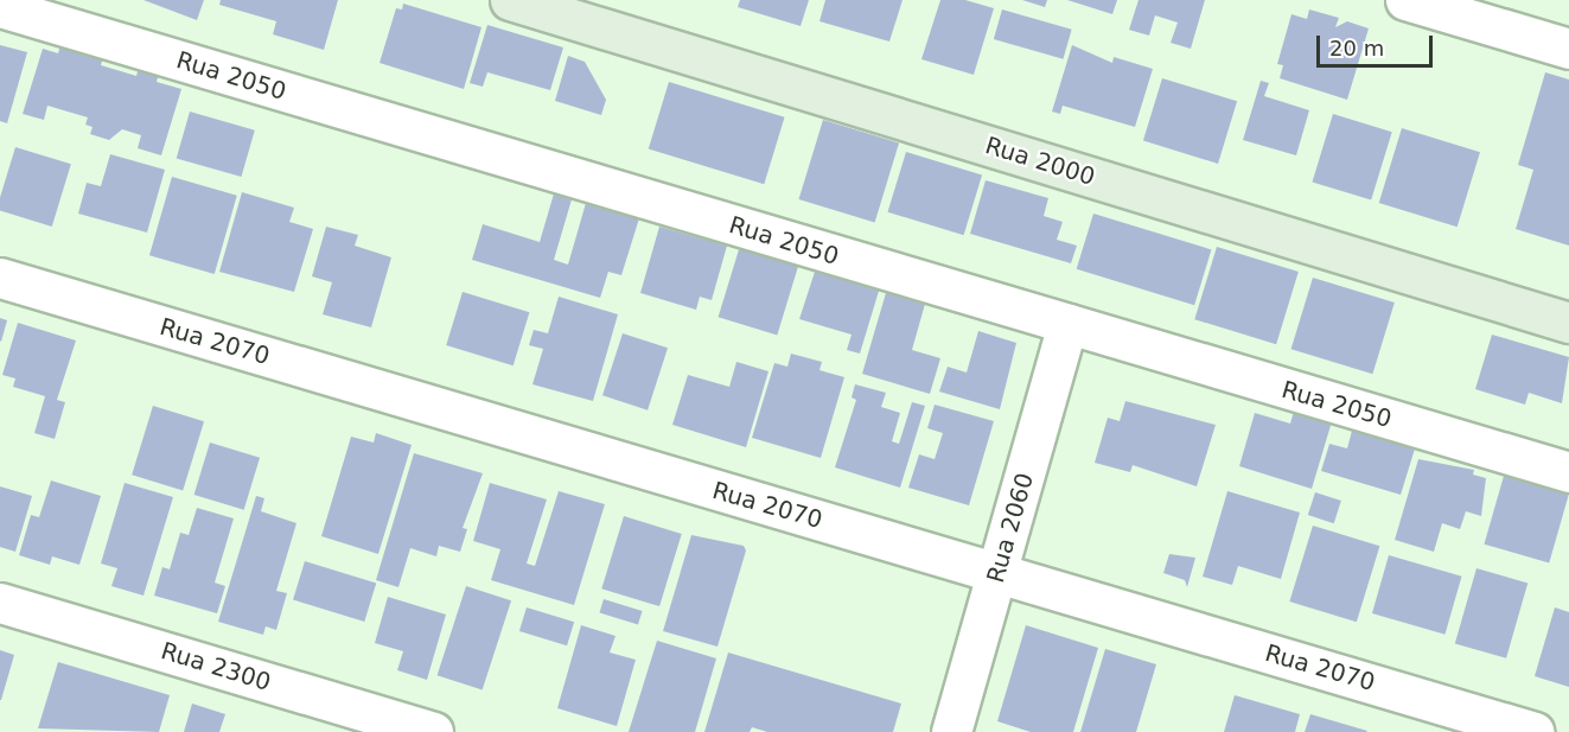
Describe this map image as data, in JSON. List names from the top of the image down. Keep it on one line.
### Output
{"streets":{"main road":["Rua 2000"],"street":["Rua 2050","Rua 2070","Rua 2060","Rua 2300"]},"crossings":[["Rua 2050","Rua 2060"],["Rua 2070","Rua 2060"]],"scale_bar":"20 m"}
